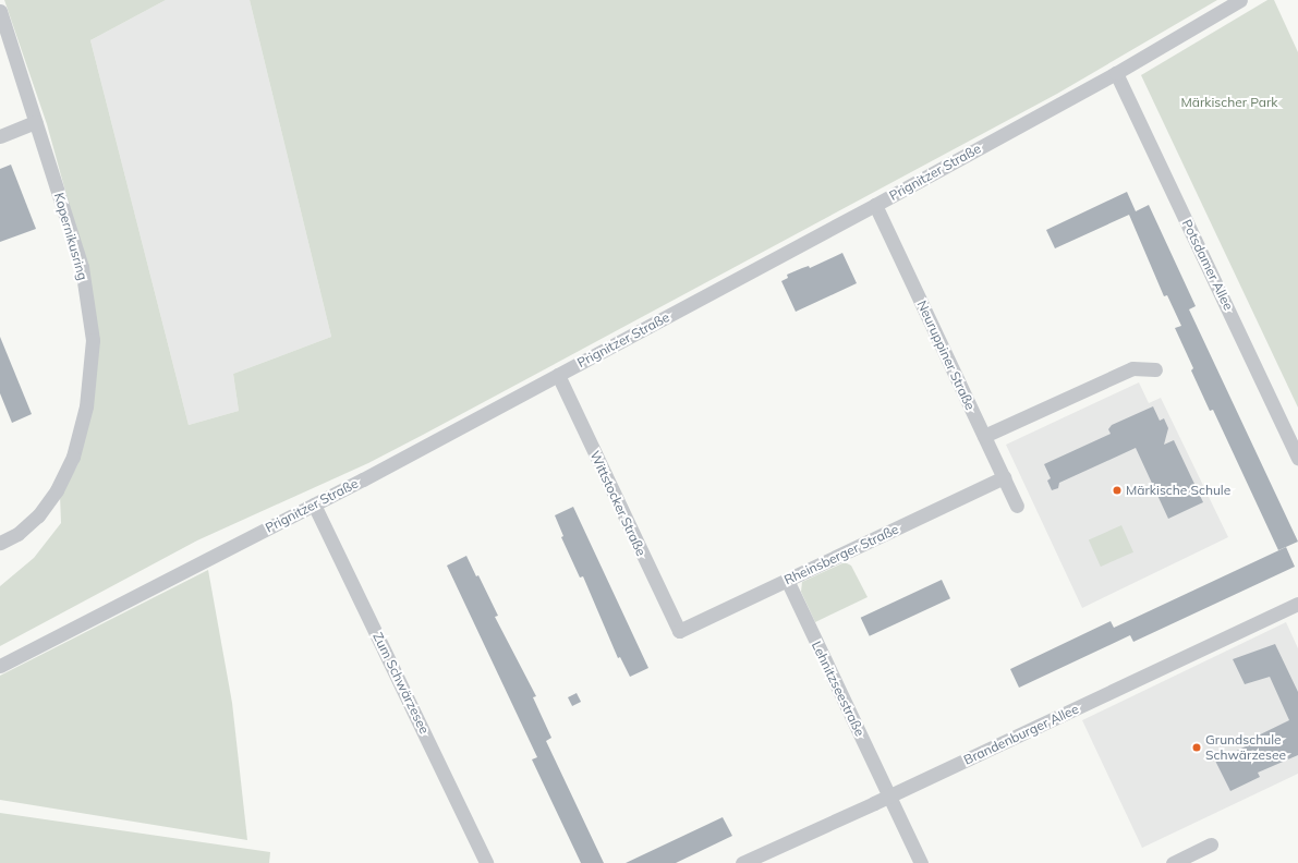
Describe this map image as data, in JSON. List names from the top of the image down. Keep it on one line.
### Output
{"streets":{"street":["Prignitzer Straße","Kopernikusring","Potsdamer Allee","Neuruppiner Straße","Wittstocker Straße","Rheinsberger Straße","Zum Schwärzesee","Lehnitzseestraße","Brandenburger Allee"]},"crossings":[["Prignitzer Straße","Potsdamer Allee"],["Prignitzer Straße","Neuruppiner Straße"],["Prignitzer Straße","Wittstocker Straße"],["Prignitzer Straße","Zum Schwärzesee"],["Neuruppiner Straße","Rheinsberger Straße"],["Wittstocker Straße","Rheinsberger Straße"],["Rheinsberger Straße","Lehnitzseestraße"],["Lehnitzseestraße","Brandenburger Allee"]],"parks":["Märkischer Park"],"places":["Märkische Schule","Grundschule Schwärzesee"]}
